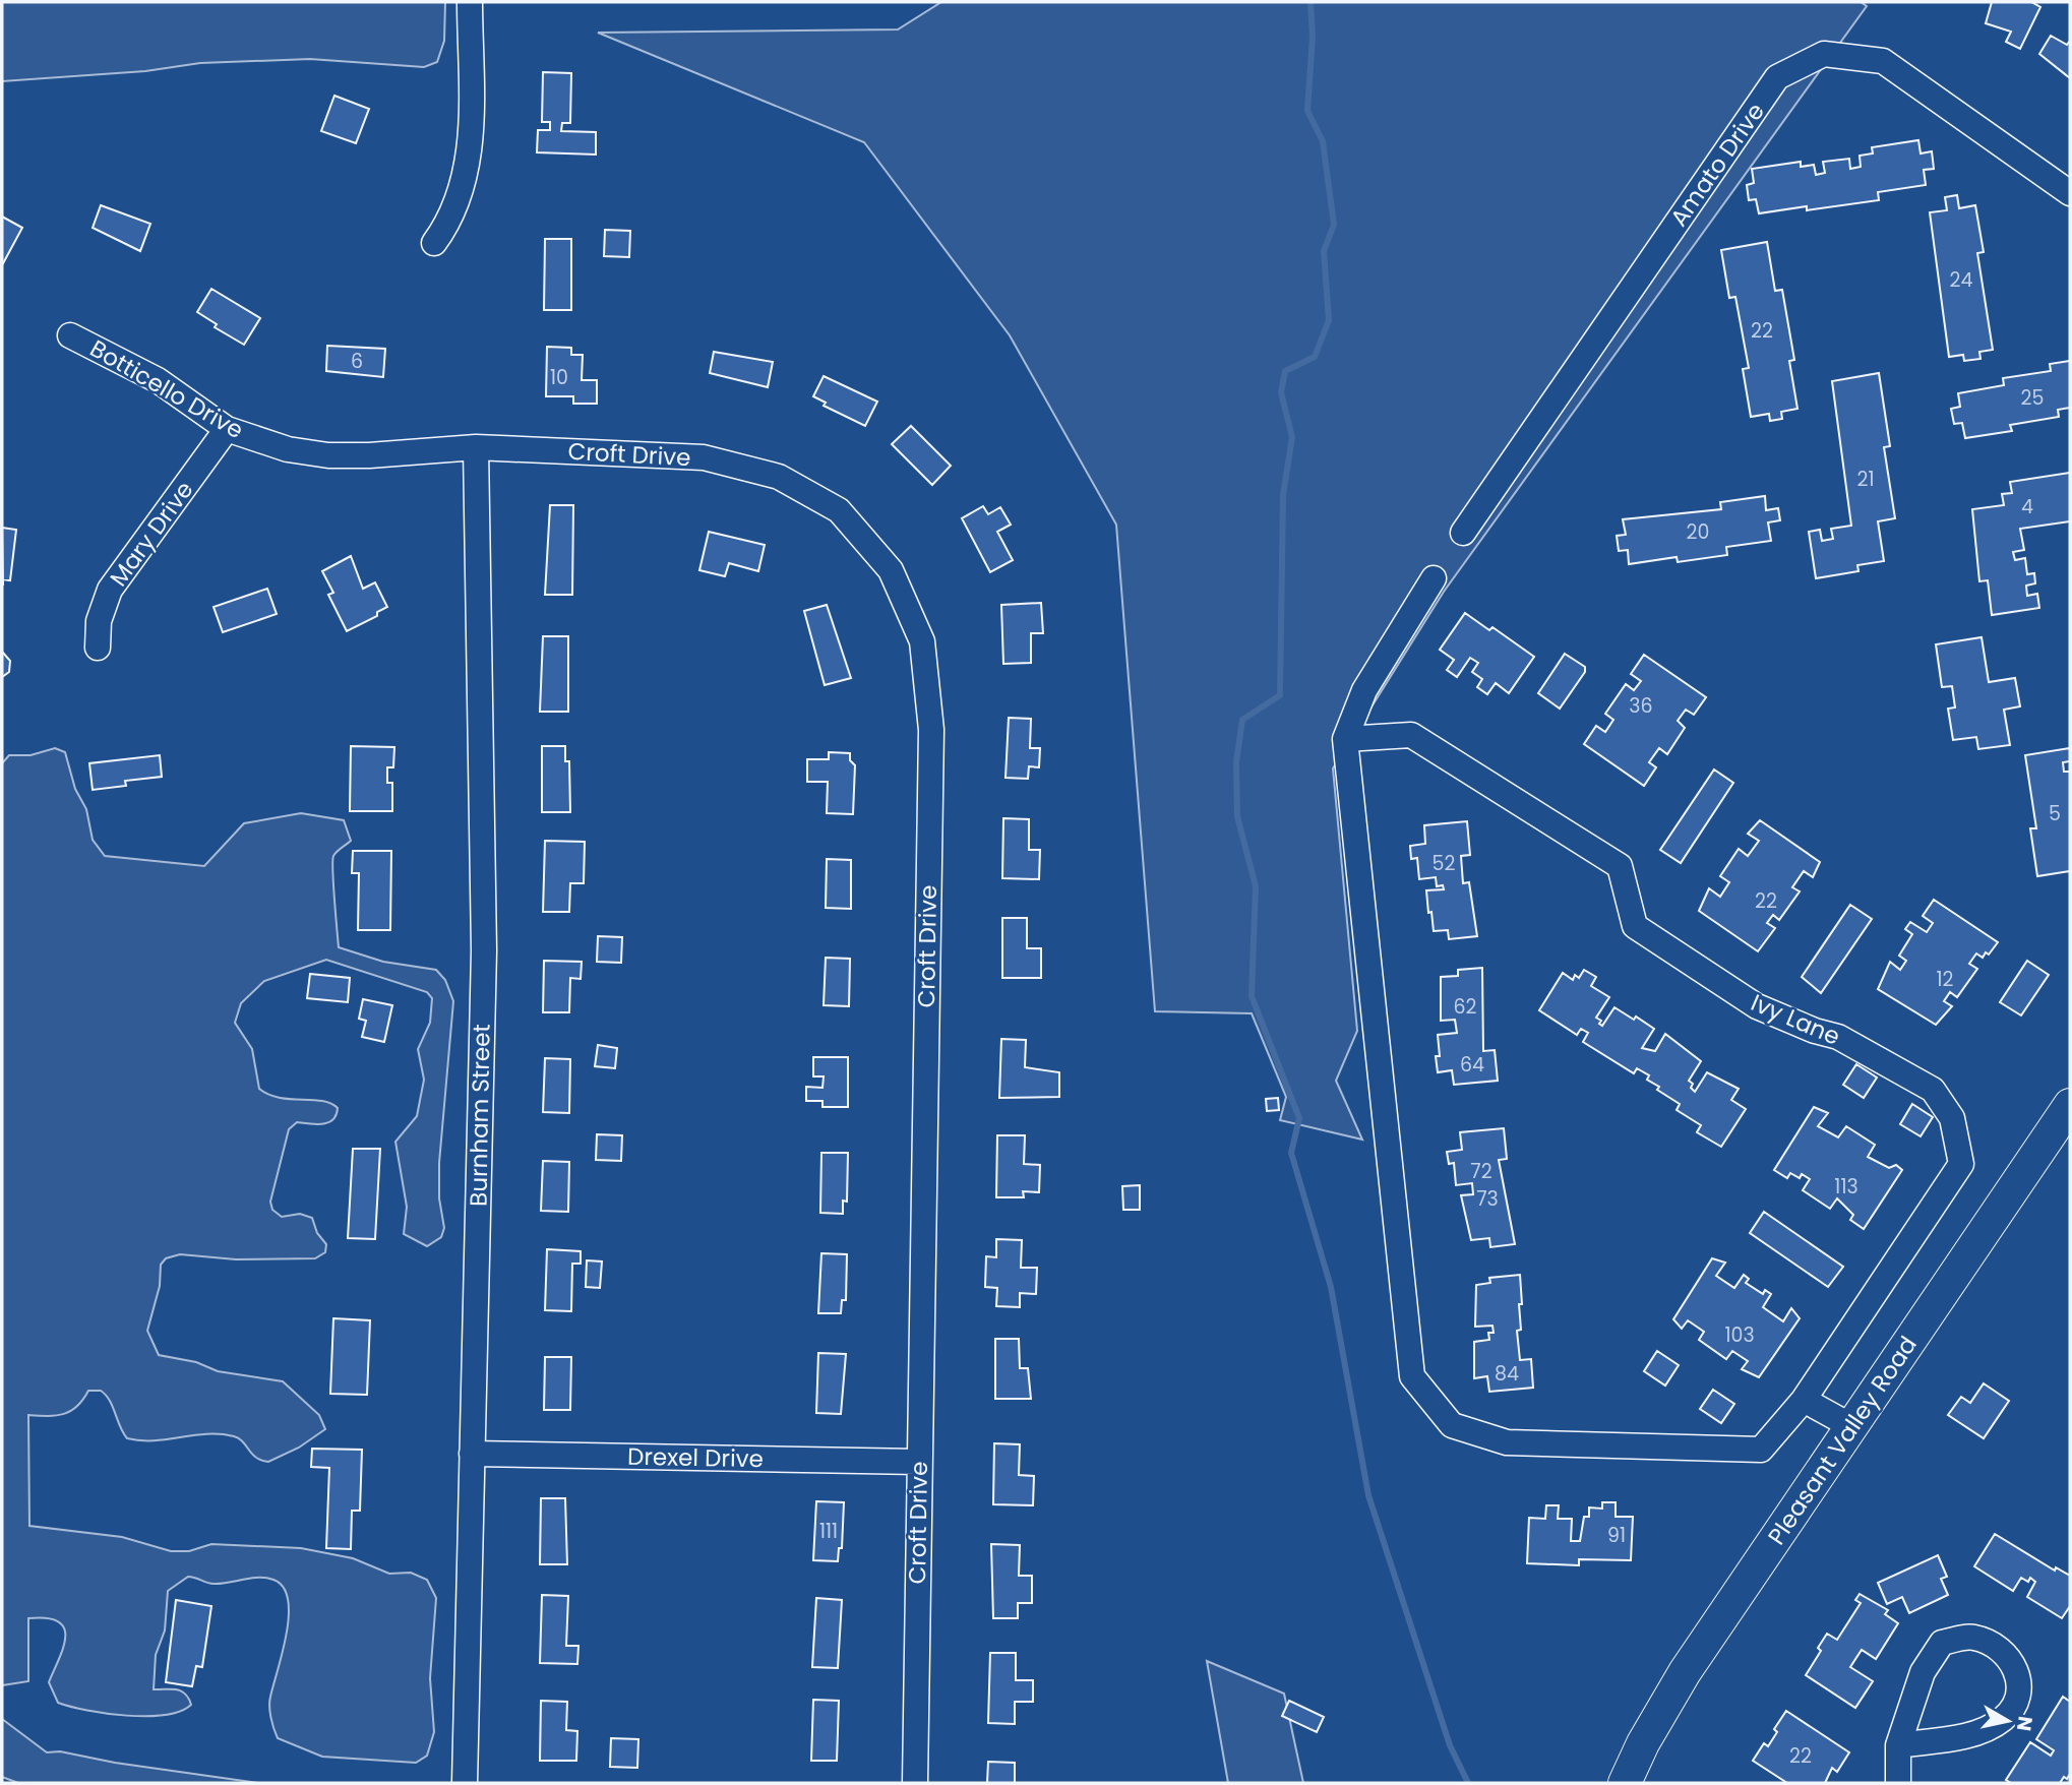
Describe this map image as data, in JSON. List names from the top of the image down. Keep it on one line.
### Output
{"streets":{"main road":["Pleasant Valley Road"],"street":["Amato Drive","Botticello Drive","Croft Drive","Mary Drive","Ivy Lane","Burnham Street","Drexel Drive"]},"crossings":[["Botticello Drive","Croft Drive"],["Botticello Drive","Mary Drive"],["Botticello Drive","Burnham Street"],["Croft Drive","Burnham Street"],["Croft Drive","Drexel Drive"],["Burnham Street","Drexel Drive"]],"house_numbers":["24","22","6","10","25","21","4","20","36","5","52","22","12","62","64","72","113","73","103","84","111","91","22"],"north":"right"}
